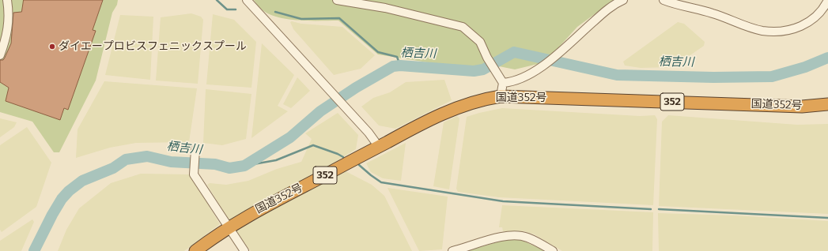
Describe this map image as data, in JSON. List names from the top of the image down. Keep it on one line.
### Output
{"streets":{"highway":["国道352号","352"]},"water":["栖吉川"],"places":["ダイエープロビスフェニックスプール"]}
